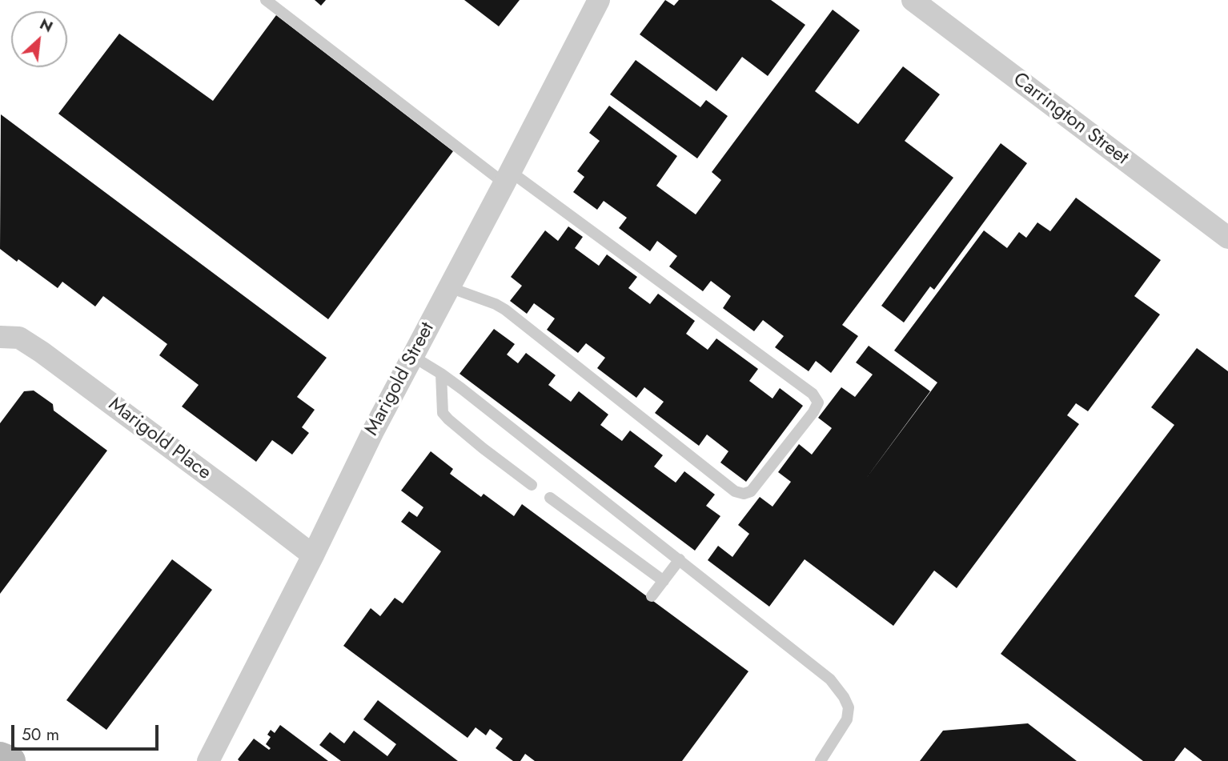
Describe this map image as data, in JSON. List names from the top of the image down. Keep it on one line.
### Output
{"streets":{"street":["Carrington Street","Marigold Street","Marigold Place"]},"crossings":[["Marigold Street","Marigold Place"]],"scale_bar":"50 m","north":"top right"}
